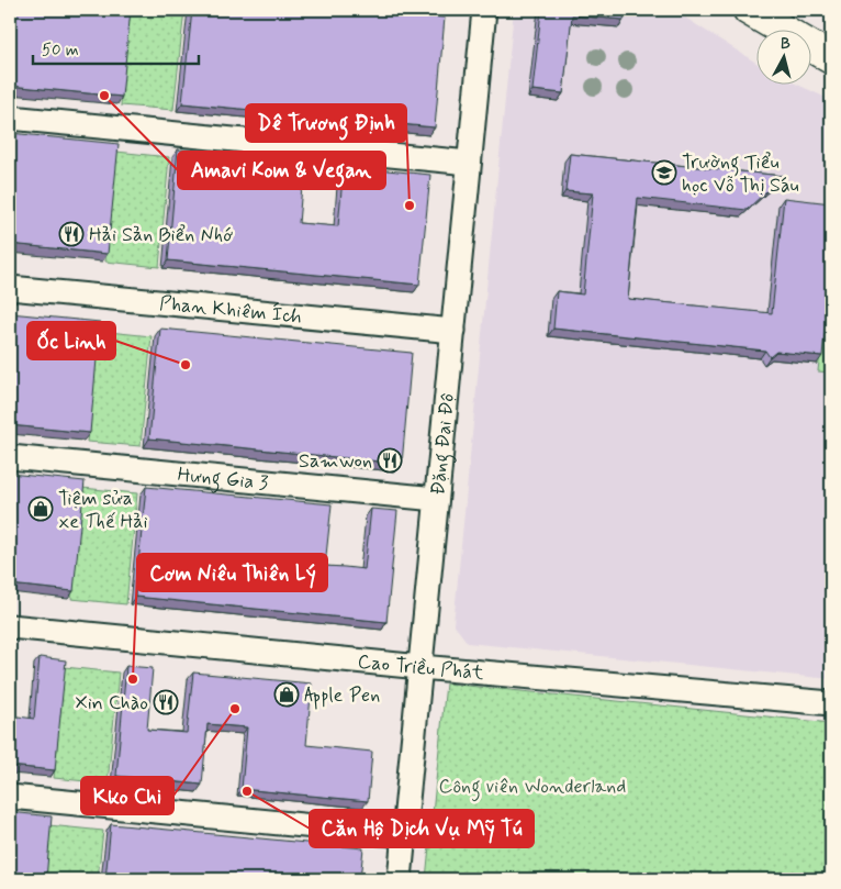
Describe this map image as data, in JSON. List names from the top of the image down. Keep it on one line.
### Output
{"streets":{"street":["Phan Khiêm Ích","Đặng Đại Độ","Hưng Gia 3","Cao Triều Phát"]},"crossings":[["Phan Khiêm Ích","Đặng Đại Độ"],["Đặng Đại Độ","Hưng Gia 3"],["Đặng Đại Độ","Cao Triều Phát"]],"parks":["Công viên Wonderland"],"places":{"other":["Amavi Kom & Vegan","Dê Trương Định","Ốc Linh","Cơm Niêu Thiên Lý","Kko Chi","Căn Hộ Dịch Vụ Mỹ Tú"],"school or university":["Trường Tiểu học Vỗ Thị Sáu"],"restaurant":["Hải Sản Biển Nhớ","Samwon","Xin Chào"],"shop":["Tiệm sửa xe Thế Hải","Apple Pen"]},"scale_bar":"50 m","north":"top"}
